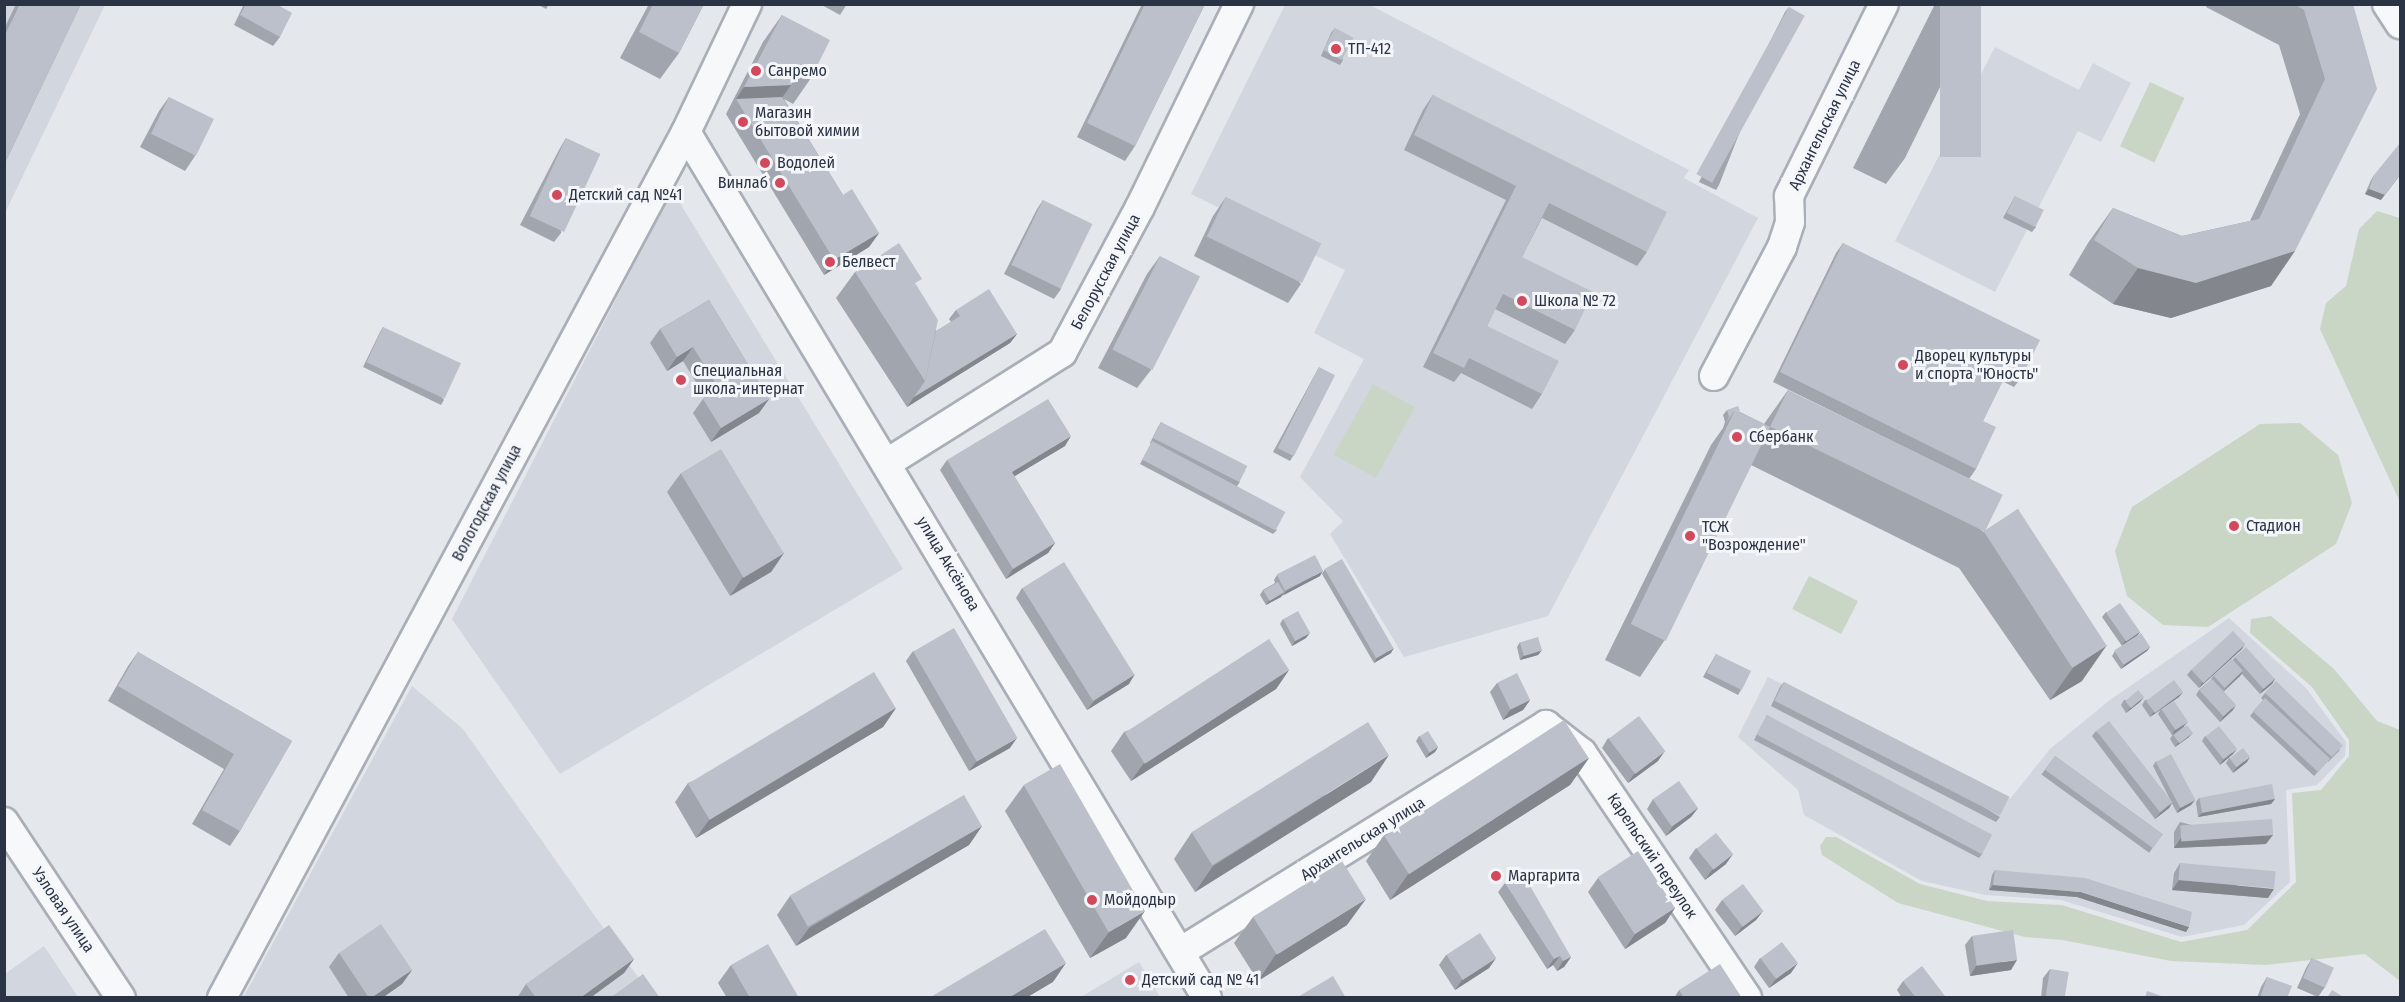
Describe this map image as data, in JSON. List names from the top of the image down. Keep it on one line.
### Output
{"streets":{"street":["Архангельская улица","Белорусская улица","Вологодская улица","улица Аксёнова","Карельский переулок","Узловая улица"]},"crossings":[["Архангельская улица","улица Аксёнова"],["Архангельская улица","Карельский переулок"],["Белорусская улица","улица Аксёнова"],["Вологодская улица","улица Аксёнова"]],"places":["ТП-412","Санремо","Магазин бытовой химии","Водолей","Винлаб","Детский сад №41","Белвест","Школа № 72","Дворец культуры и спорта \"Юность\"","Специальная школа-интернат","Сбербанк","Стадион","ТСЖ \"Возрождение\"","Маргарита","Мойдодыр","Детский сад № 41"]}
